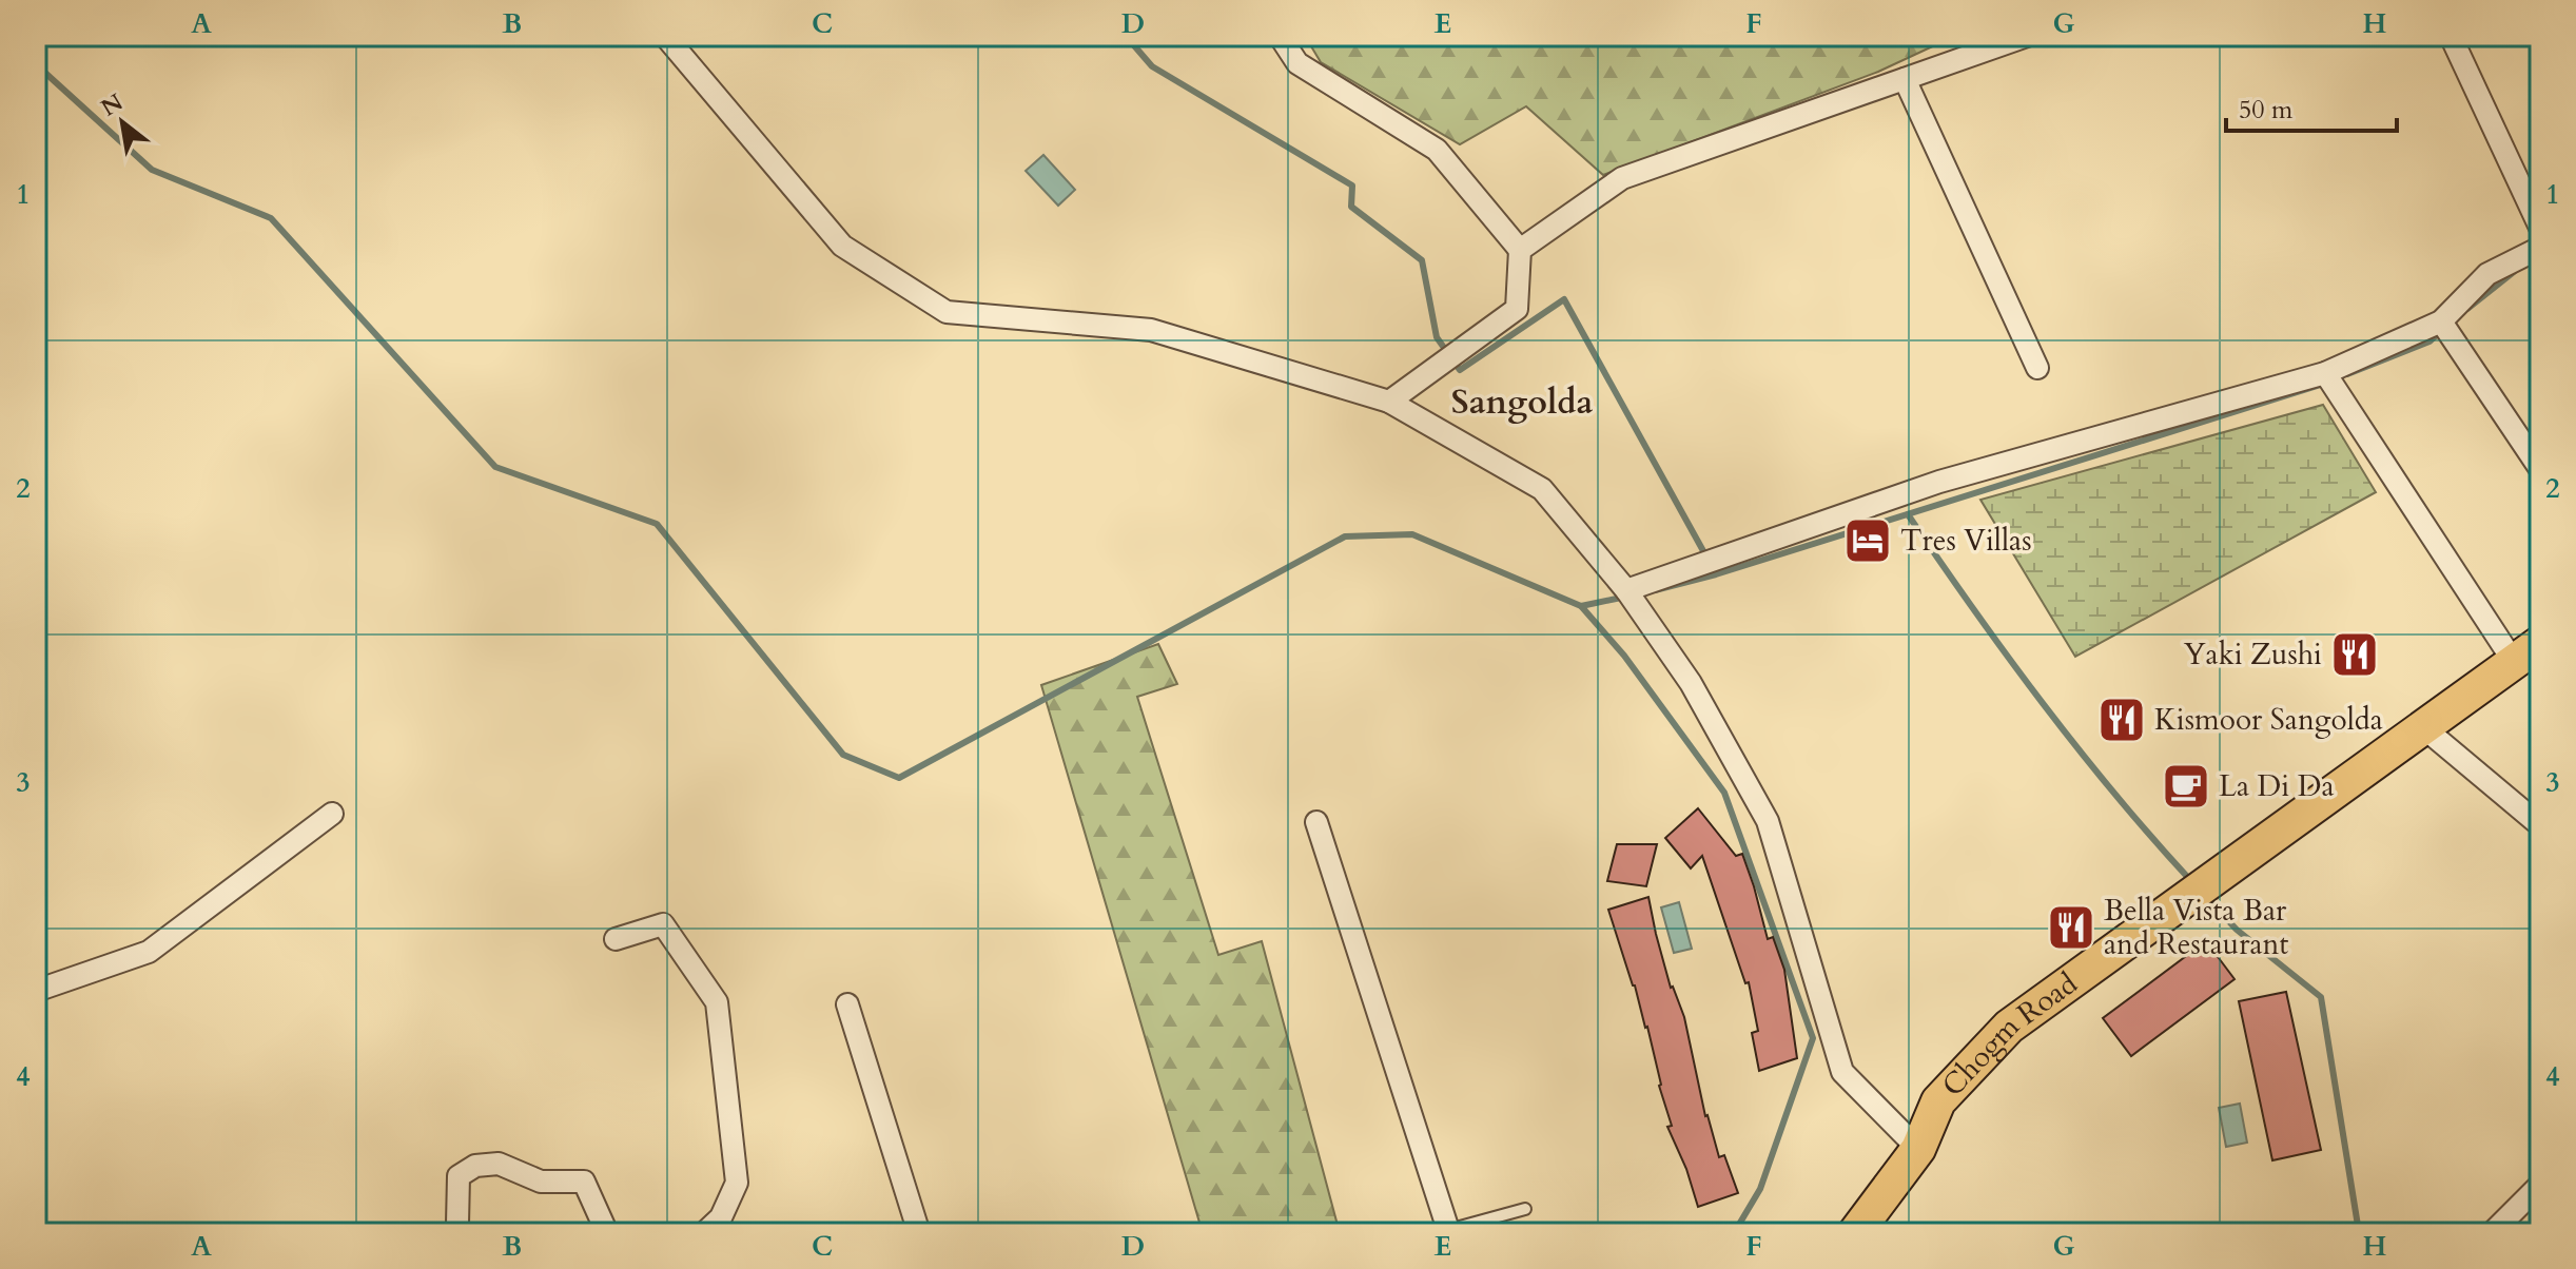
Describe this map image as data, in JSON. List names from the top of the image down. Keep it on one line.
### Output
{"streets":{"main road":["Chogm Road"]},"districts":["Sangolda"],"places":{"hotel":["Tres Villas"],"restaurant":["Yaki Zushi","Kismoor Sangolda","Bella Vista Bar and Restaurant"],"cafe":["La Di Da"]},"scale_bar":"50 m","north":"top left","grid":{"columns":["A","B","C","D","E","F","G","H"],"rows":["1","2","3","4"]}}
